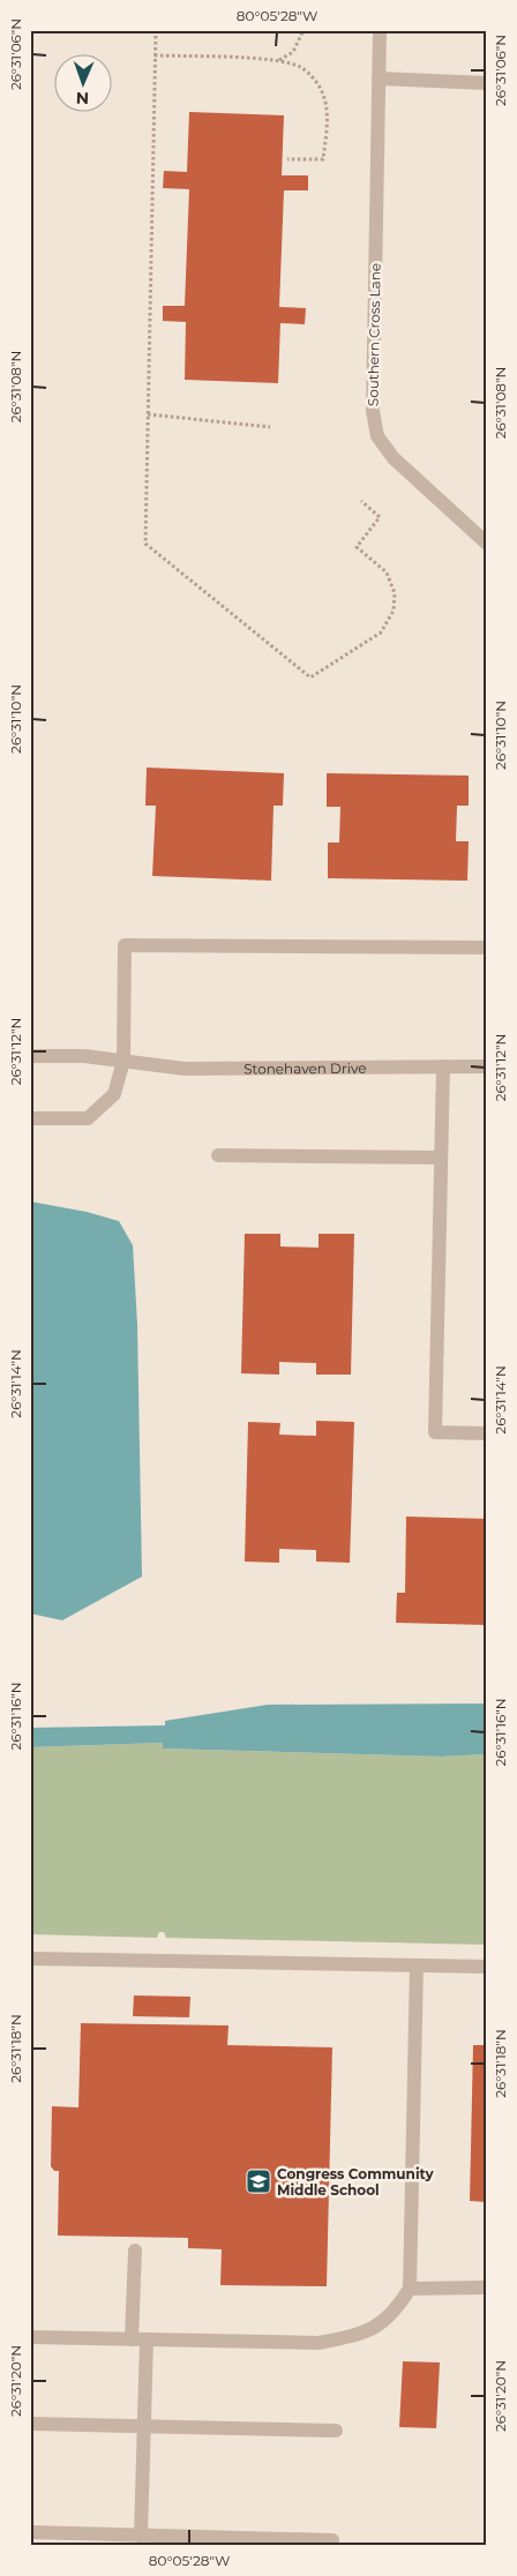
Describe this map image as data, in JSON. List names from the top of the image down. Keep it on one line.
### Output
{"streets":{"street":["Southern Cross Lane","Stonehaven Drive"]},"places":{"school or university":["Congress Community Middle School"]},"north":"bottom","coordinates":["80°05'28\"W","26°31'06\"N","26°31'08\"N","26°31'10\"N","26°31'12\"N","26°31'14\"N","26°31'16\"N","26°31'18\"N","26°31'20\"N"]}
